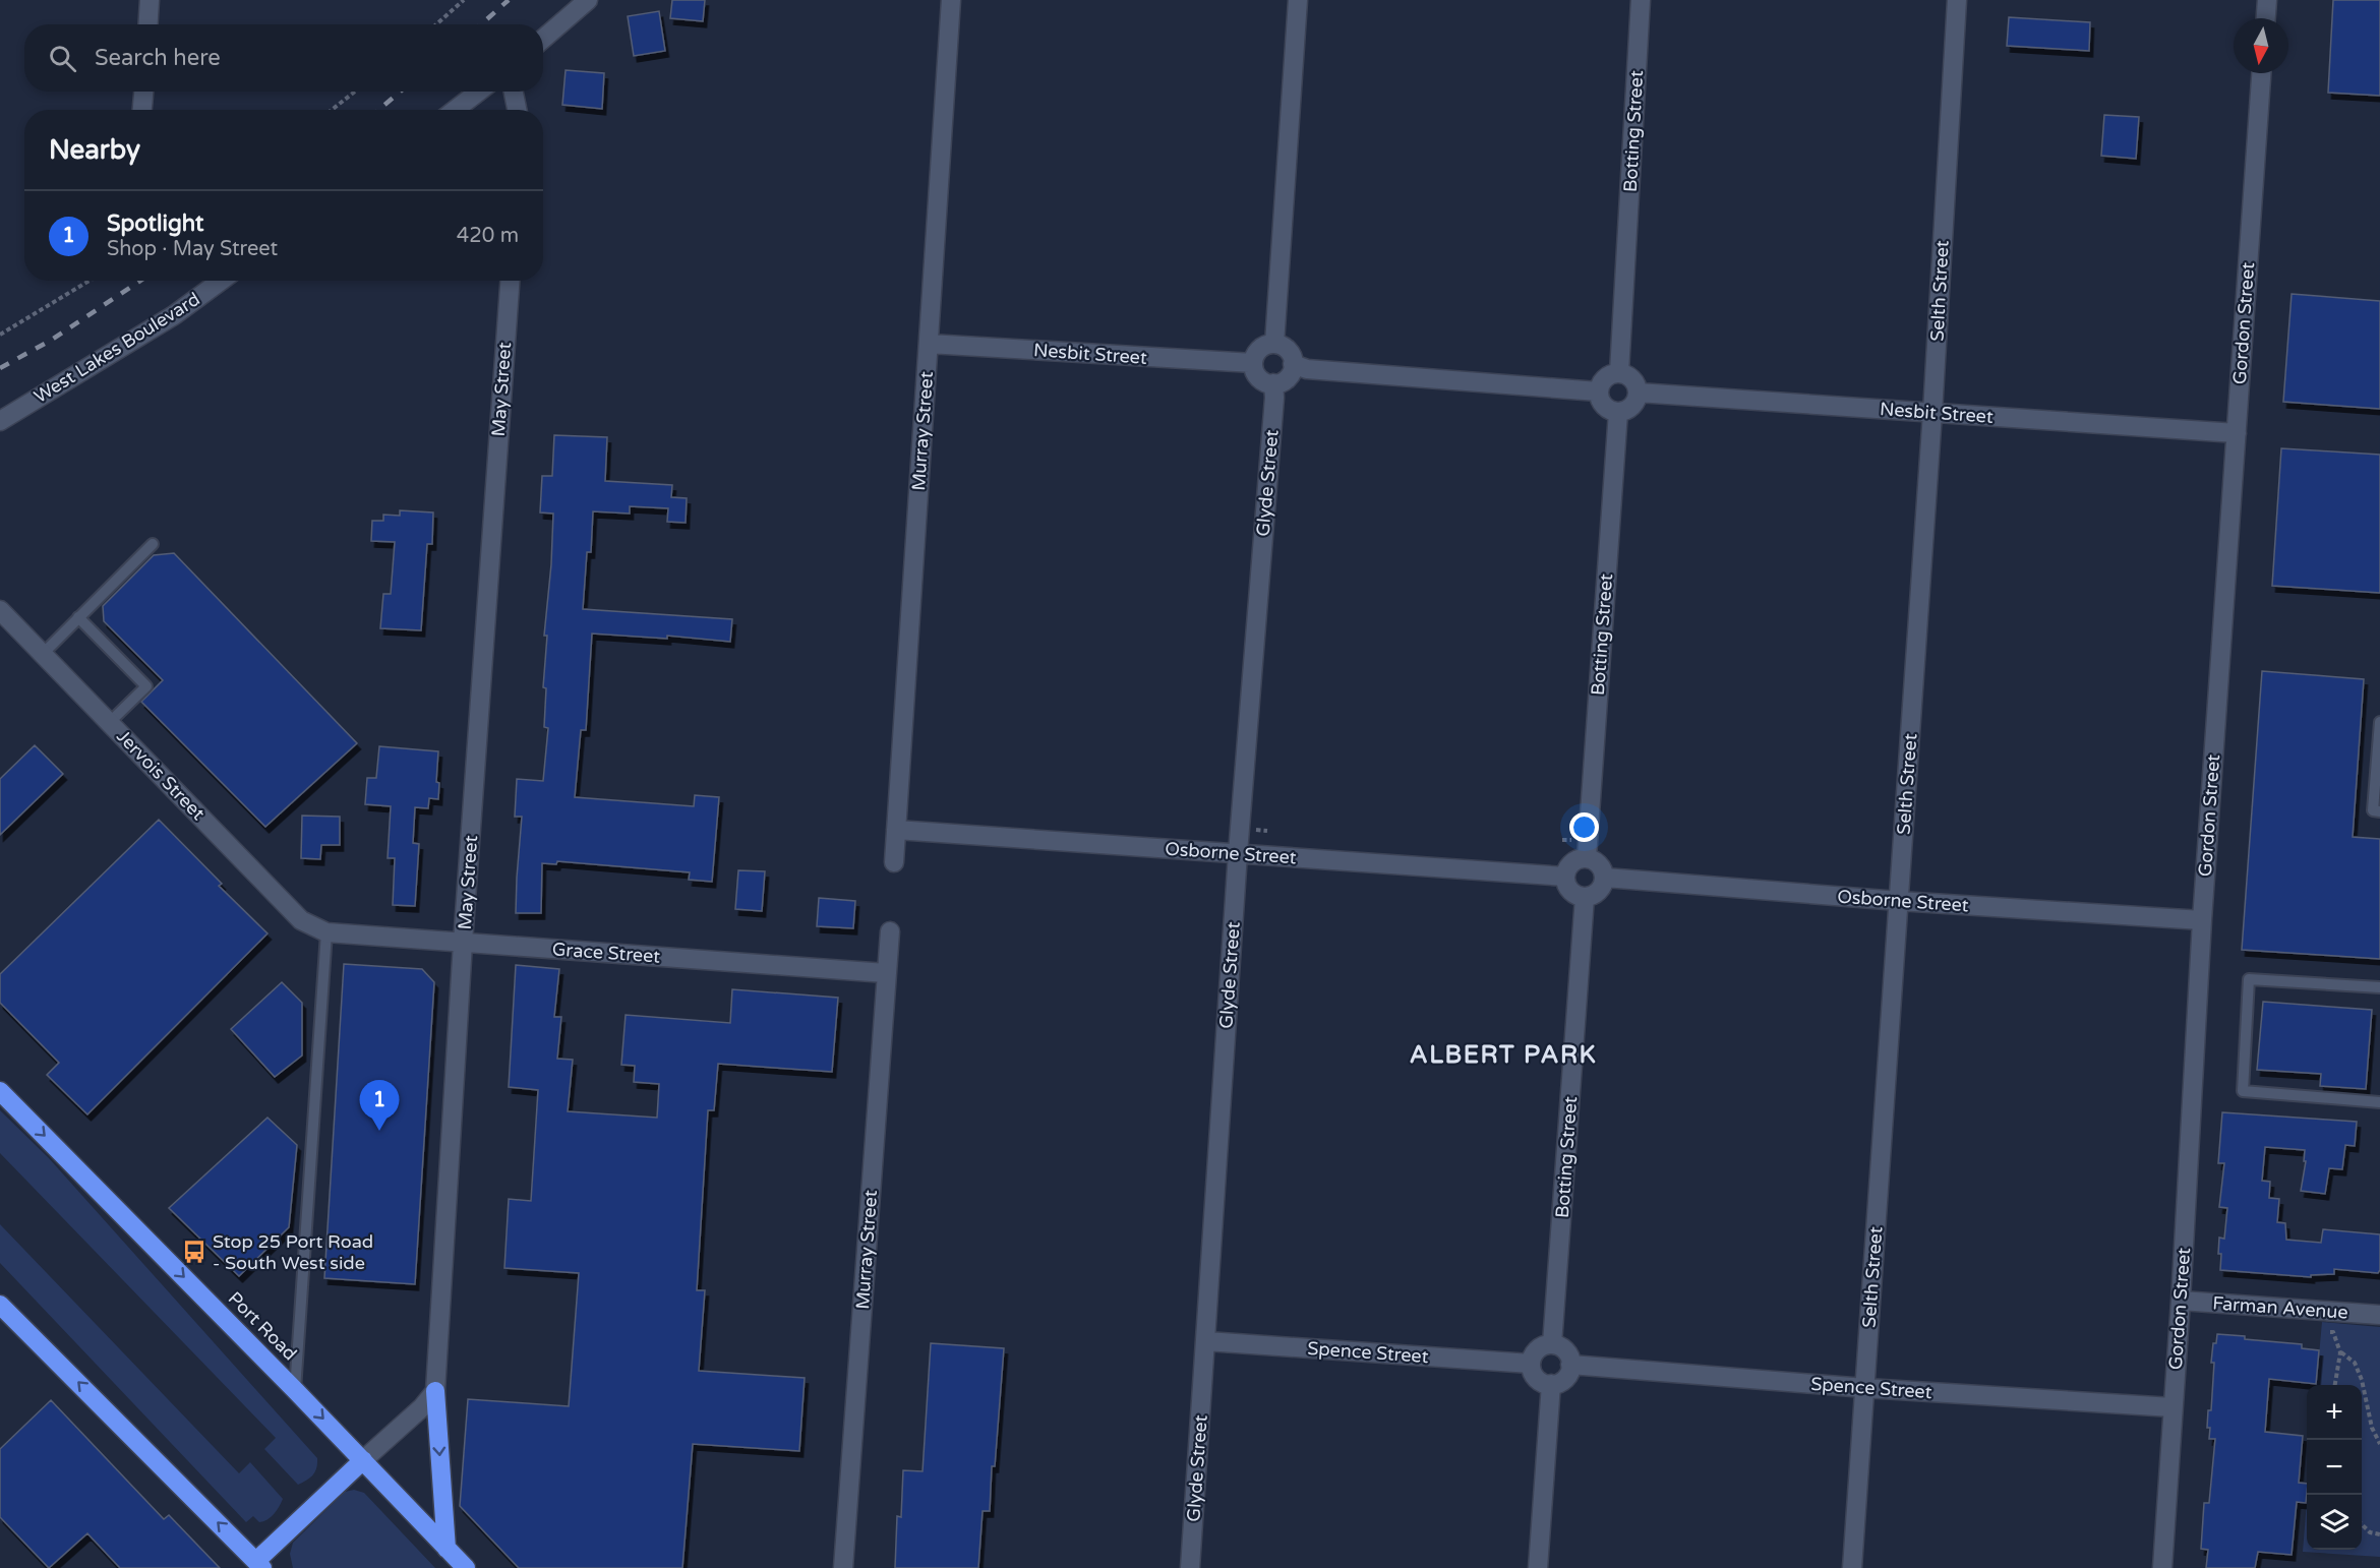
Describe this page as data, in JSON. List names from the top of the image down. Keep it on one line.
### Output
{"streets":{"highway":["Port Road"],"street":["Botting Street","Selth Street","Gordon Street","West Lakes Boulevard","Nesbit Street","May Street","Murray Street","Glyde Street","Jervois Street","Osborne Street","Grace Street","Farman Avenue","Spence Street"]},"crossings":[["Botting Street","Nesbit Street"],["Botting Street","Osborne Street"],["Botting Street","Spence Street"],["Selth Street","Nesbit Street"],["Selth Street","Osborne Street"],["Selth Street","Spence Street"],["Gordon Street","Nesbit Street"],["Gordon Street","Osborne Street"],["Gordon Street","Farman Avenue"],["Gordon Street","Spence Street"],["Nesbit Street","Murray Street"],["Nesbit Street","Glyde Street"],["May Street","Grace Street"],["Murray Street","Osborne Street"],["Murray Street","Grace Street"],["Glyde Street","Osborne Street"],["Glyde Street","Spence Street"],["Jervois Street","Grace Street"]],"districts":["ALBERT PARK"],"places":{"bus stop":["Stop 25 Port Road - South West side"]},"north":"bottom","page":{"search":"Search here","heading":"Nearby","list":[{"mark":"1","name":"Spotlight","note":"Shop · May Street","value":"420 m"}],"pins":"1","map_buttons":["+","−"]}}
